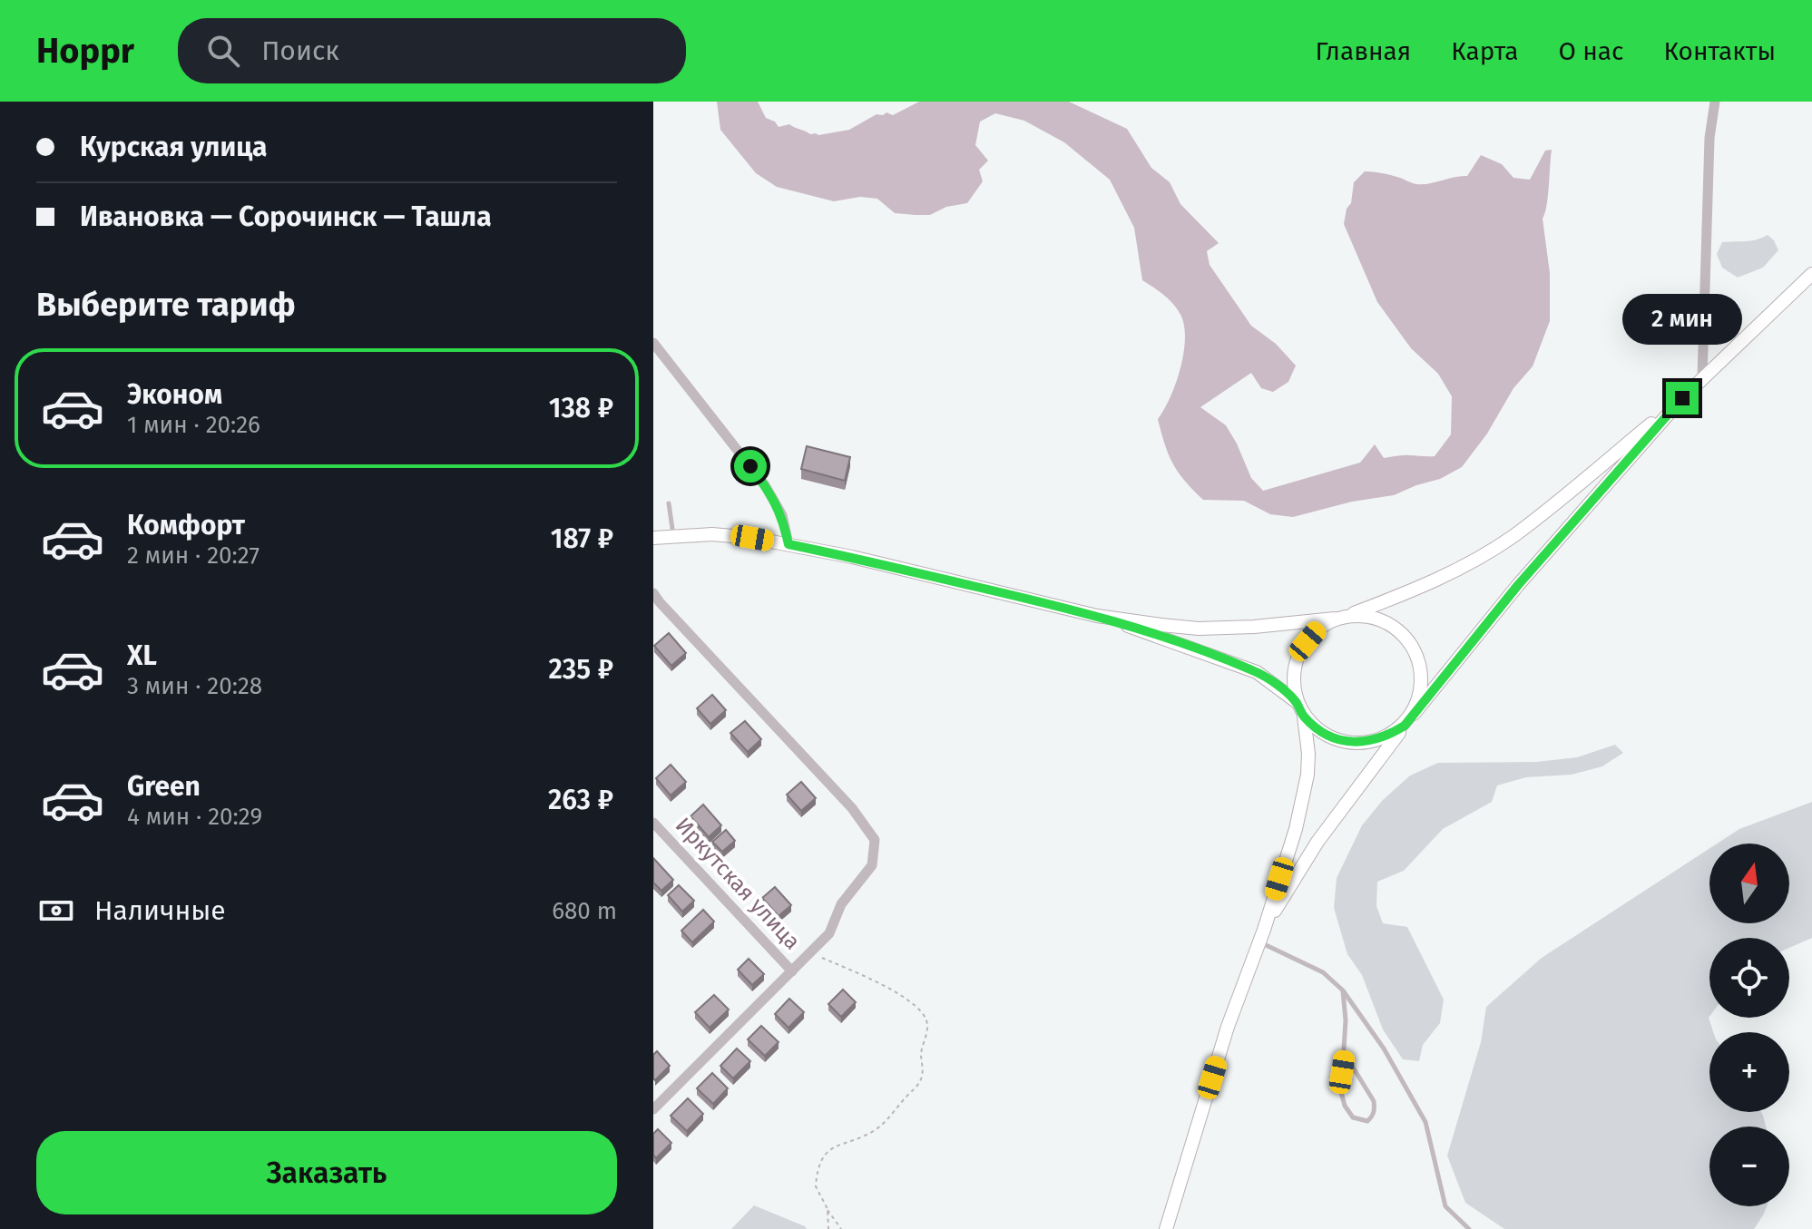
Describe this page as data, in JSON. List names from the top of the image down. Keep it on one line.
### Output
{"streets":{"street":["Иркутская улица"]},"north":"top","page":{"header":"Hoppr","search":"Поиск","nav":["Главная","Карта","О нас","Контакты"],"banner":["Курская улица","Ивановка — Сорочинск — Ташла"],"heading":"Выберите тариф","bubble":"2 мин","list":[{"name":"Эконом","note":"1 мин · 20:26","value":"138 ₽"},{"name":"Комфорт","note":"2 мин · 20:27","value":"187 ₽"},{"name":"XL","note":"3 мин · 20:28","value":"235 ₽"},{"name":"Green","note":"4 мин · 20:29","value":"263 ₽"}],"map_buttons":["+","−"],"pay":["Наличные","680 m"],"buttons":"Заказать"}}
